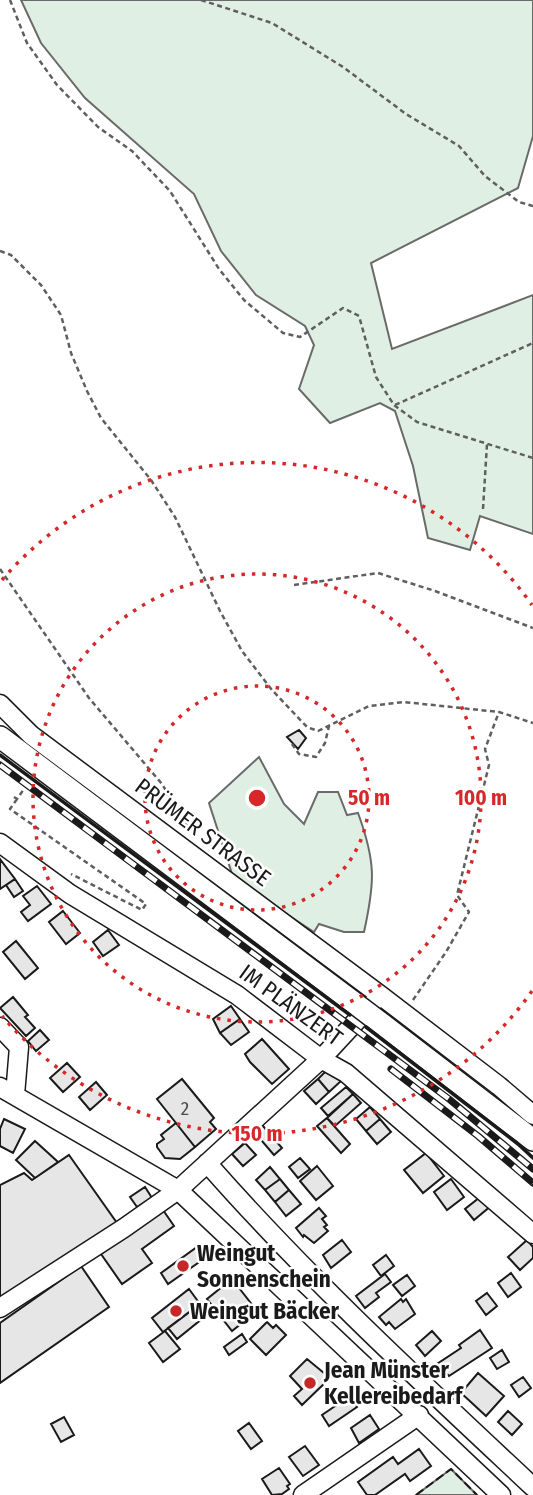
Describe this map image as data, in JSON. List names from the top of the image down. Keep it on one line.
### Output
{"streets":{"street":["PRÜMER STRASSE","IM PLÄNZERT"]},"places":["Weingut Sonnenschein","Weingut Bäcker","Jean Münster Kellereibedarf"],"house_numbers":["2"],"rings":["50 m","100 m","150 m"]}
